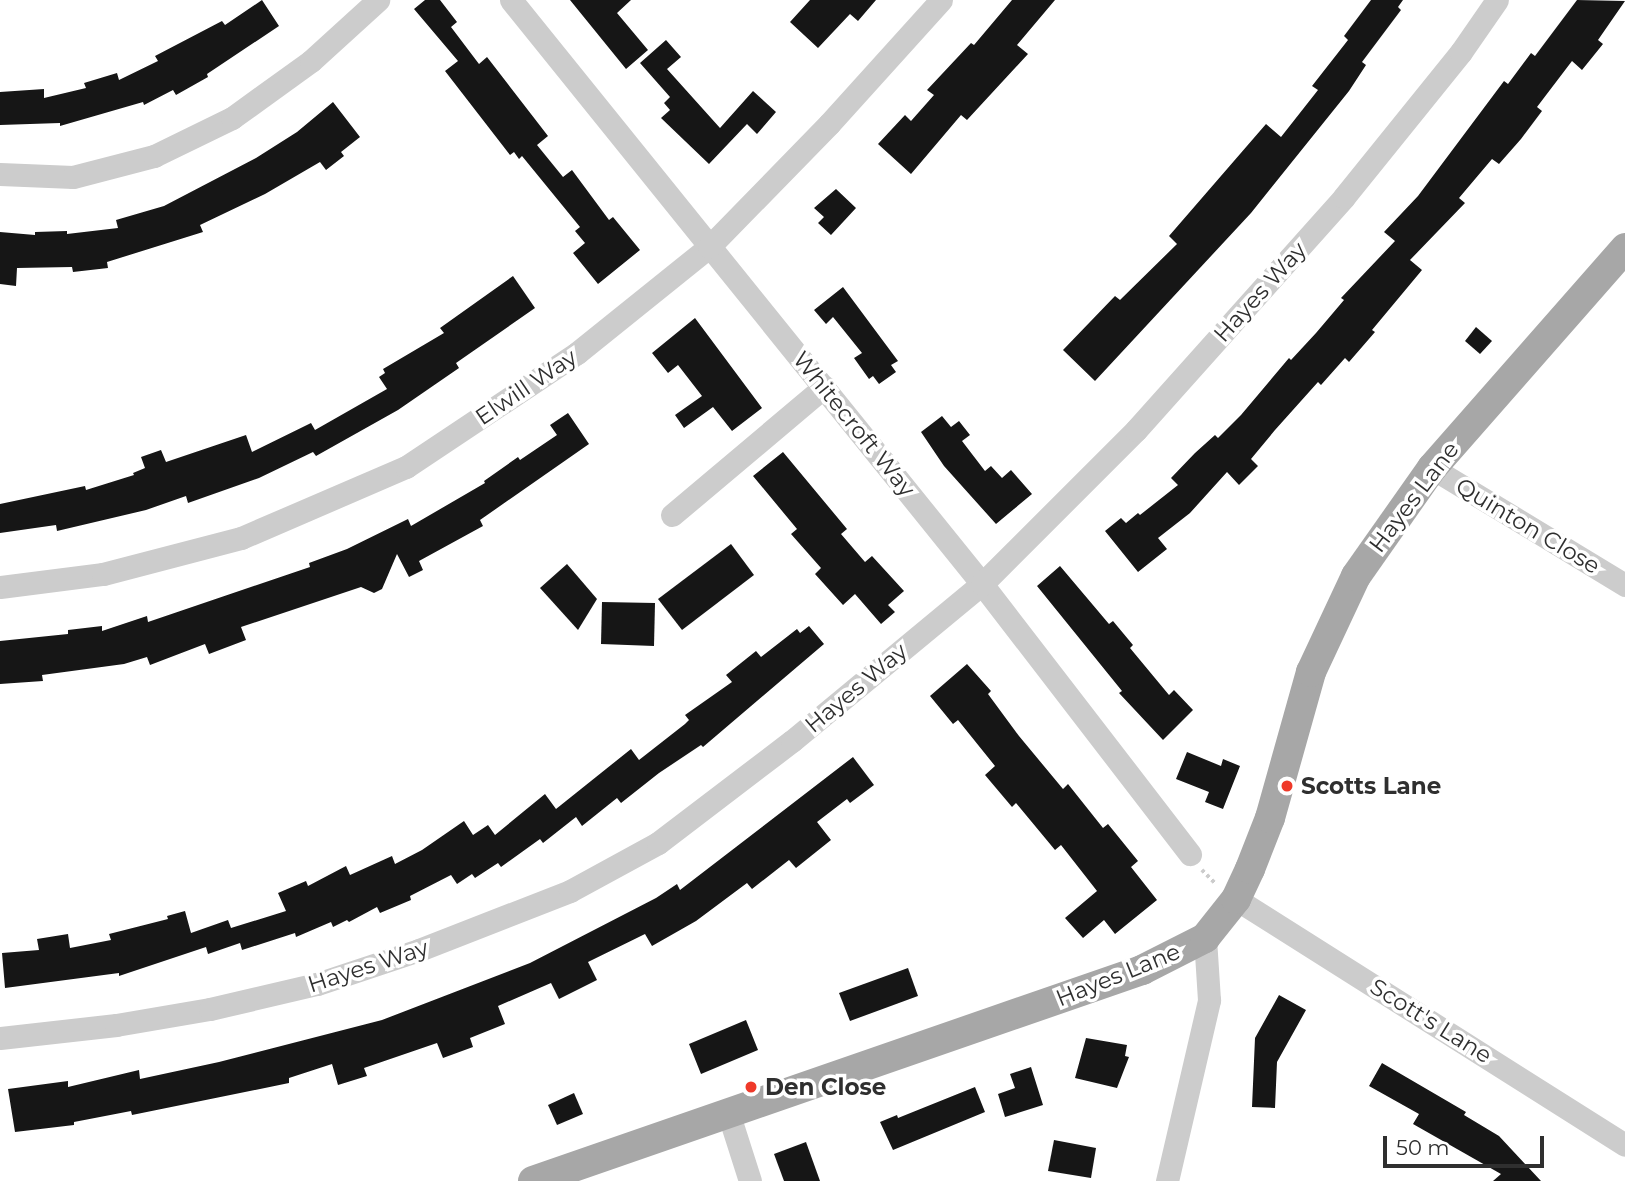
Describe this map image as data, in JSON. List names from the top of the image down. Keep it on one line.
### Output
{"streets":{"main road":["Hayes Lane"],"street":["Hayes Way","Elwill Way","Whitecroft Way","Quinton Close","Scott's Lane"]},"crossings":[["Hayes Way","Whitecroft Way"],["Elwill Way","Whitecroft Way"],["Hayes Lane","Quinton Close"],["Hayes Lane","Scott's Lane"]],"places":["Scotts Lane","Den Close"],"scale_bar":"50 m"}
